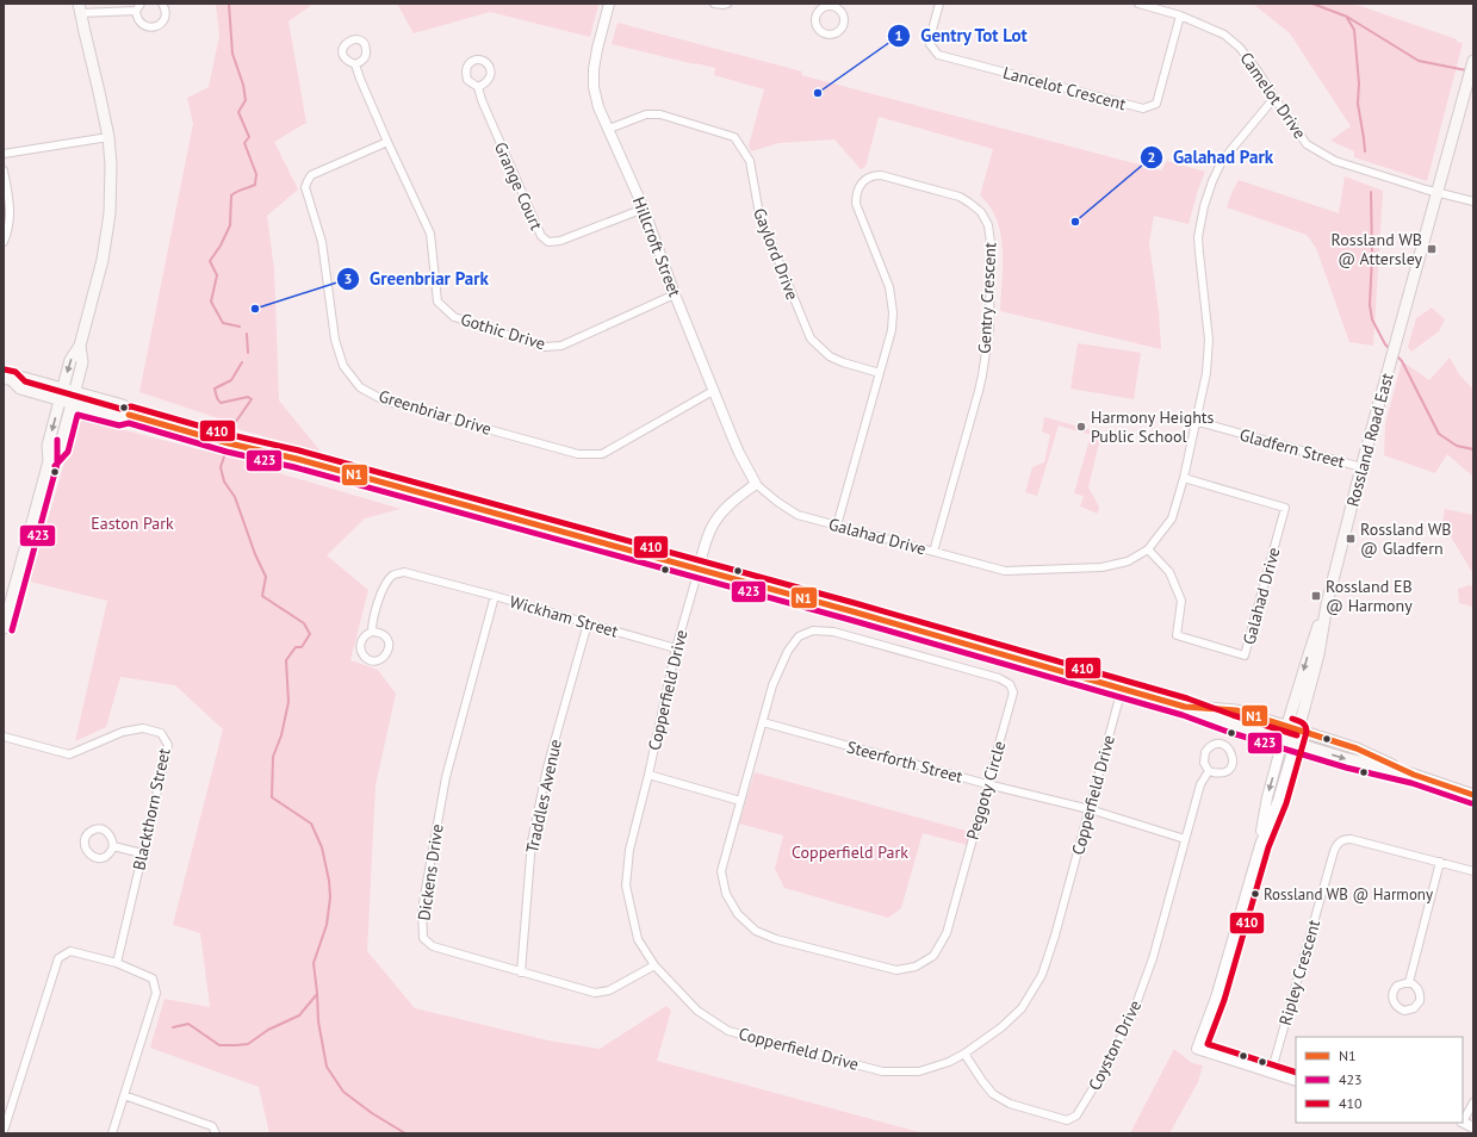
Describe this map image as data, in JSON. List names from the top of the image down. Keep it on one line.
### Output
{"streets":{"main road":["Rossland Road East"],"street":["Lancelot Crescent","Camelot Drive","Grange Court","Hillcroft Street","Gaylord Drive","Gentry Crescent","Gothic Drive","Greenbriar Drive","Gladfern Street","Galahad Drive","Wickham Street","Copperfield Drive","Steerforth Street","Peggoty Circle","Traddles Avenue","Blackthorn Street","Dickens Drive","Ripley Crescent","Coyston Drive"]},"crossings":[["Lancelot Crescent","Camelot Drive"],["Camelot Drive","Rossland Road East"],["Camelot Drive","Galahad Drive"],["Grange Court","Hillcroft Street"],["Hillcroft Street","Gaylord Drive"],["Hillcroft Street","Gothic Drive"],["Hillcroft Street","Greenbriar Drive"],["Hillcroft Street","Galahad Drive"],["Gaylord Drive","Gentry Crescent"],["Gentry Crescent","Galahad Drive"],["Gothic Drive","Greenbriar Drive"],["Rossland Road East","Gladfern Street"],["Rossland Road East","Ripley Crescent"],["Gladfern Street","Galahad Drive"],["Wickham Street","Copperfield Drive"],["Wickham Street","Traddles Avenue"],["Wickham Street","Dickens Drive"],["Copperfield Drive","Steerforth Street"],["Copperfield Drive","Dickens Drive"],["Copperfield Drive","Coyston Drive"],["Steerforth Street","Peggoty Circle"],["Steerforth Street","Coyston Drive"],["Traddles Avenue","Dickens Drive"]],"parks":["Easton Park","Copperfield Park"],"places":{"other":["Gentry Tot Lot","Galahad Park","Greenbriar Park","Harmony Heights Public School","Rossland WB @ Harmony"],"transit":["Rossland WB @ Attersley","Rossland WB @ Gladfern","Rossland EB @ Harmony"]},"lines":["transit line 410","transit line N1","transit line 423"],"legend":["N1","423","410"]}
